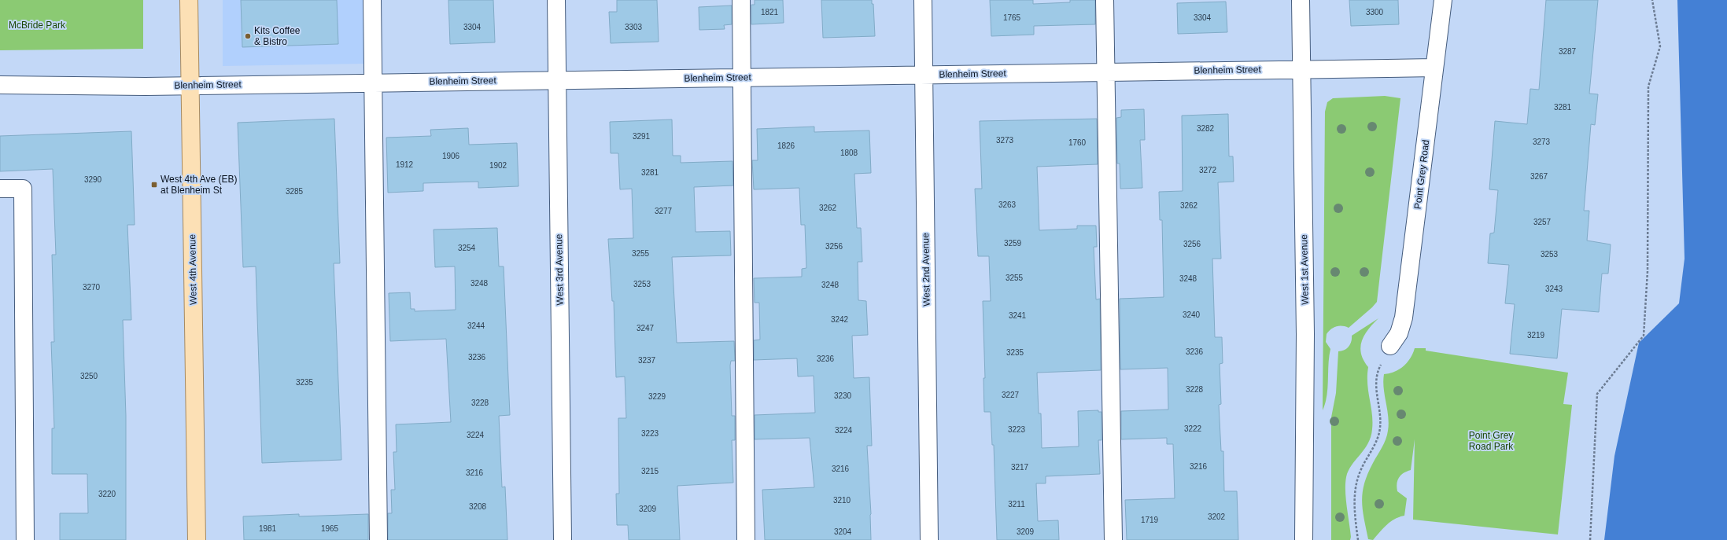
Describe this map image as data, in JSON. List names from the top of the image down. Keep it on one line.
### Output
{"streets":{"main road":["West 4th Avenue"],"street":["Blenheim Street","Point Grey Road","West 3rd Avenue","West 2nd Avenue","West 1st Avenue"]},"crossings":[["Blenheim Street","Point Grey Road"],["Blenheim Street","West 4th Avenue"],["Blenheim Street","West 3rd Avenue"],["Blenheim Street","West 2nd Avenue"],["Blenheim Street","West 1st Avenue"]],"parks":["McBride Park","Point Grey Road Park"],"places":{"other":["Kits Coffee & Bistro"],"transit":["West 4th Ave (EB) at Blenheim St"]},"house_numbers":["1821","3300","1765","3304","3304","3303","3287","3281","3282","3291","3273","3273","1760","1826","1808","1906","1912","1902","3272","3281","3267","3290","3285","3263","3262","3262","3277","3257","3259","3256","3256","3254","3255","3253","3255","3248","3248","3253","3248","3270","3243","3240","3241","3242","3244","3247","3219","3236","3235","3236","3236","3237","3250","3235","3228","3227","3230","3229","3228","3222","3223","3224","3223","3224","3216","3217","3216","3215","3216","3220","3210","3211","3208","3209","3202","1719","1981","1965","3204","3209"]}
